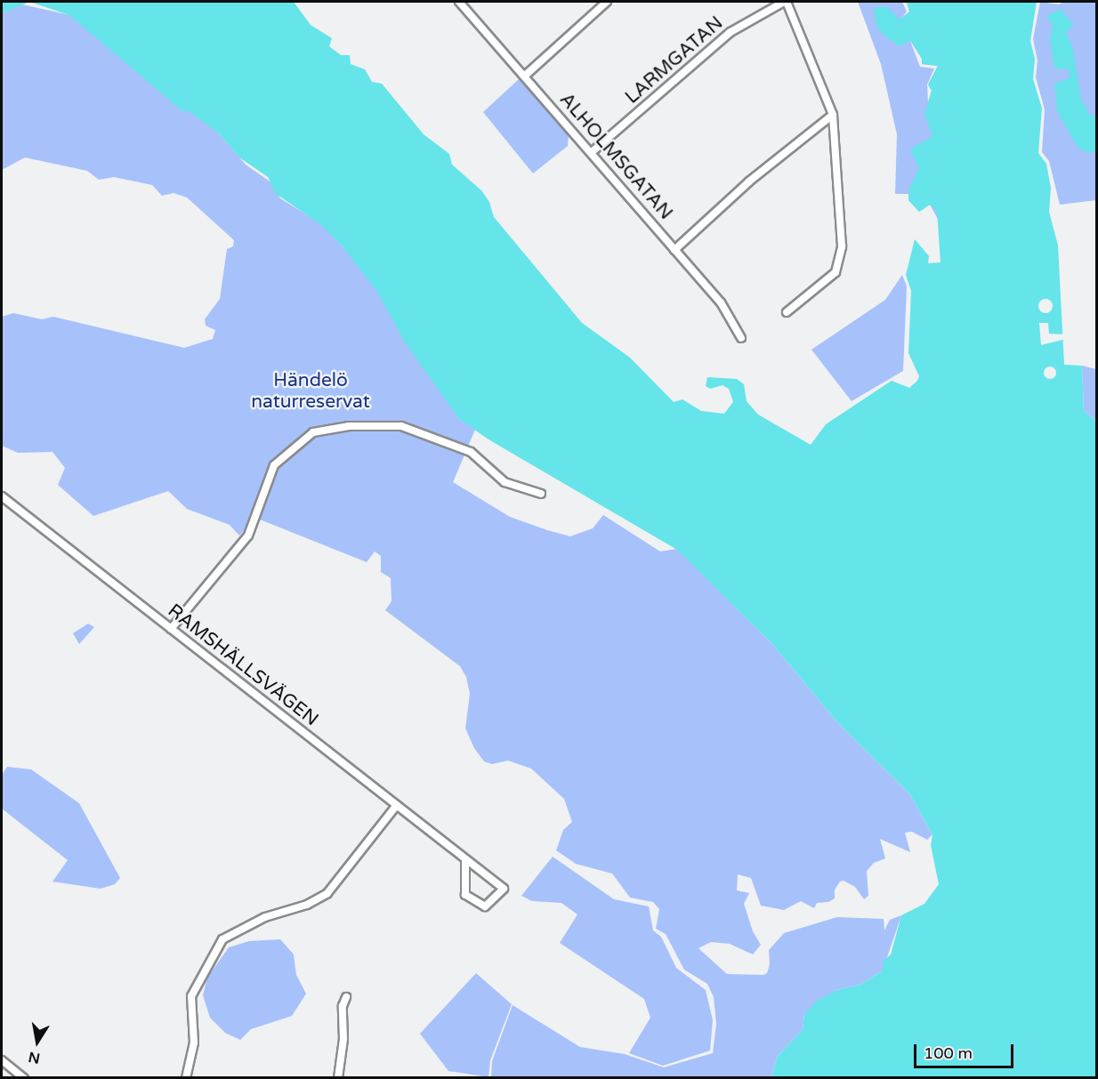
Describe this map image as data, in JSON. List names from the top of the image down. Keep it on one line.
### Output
{"streets":{"street":["LARMGATAN","ALHOLMSGATAN","RAMSHÄLLSVÄGEN"]},"crossings":[["LARMGATAN","ALHOLMSGATAN"]],"parks":["Händelö naturreservat"],"scale_bar":"100 m","north":"bottom"}
